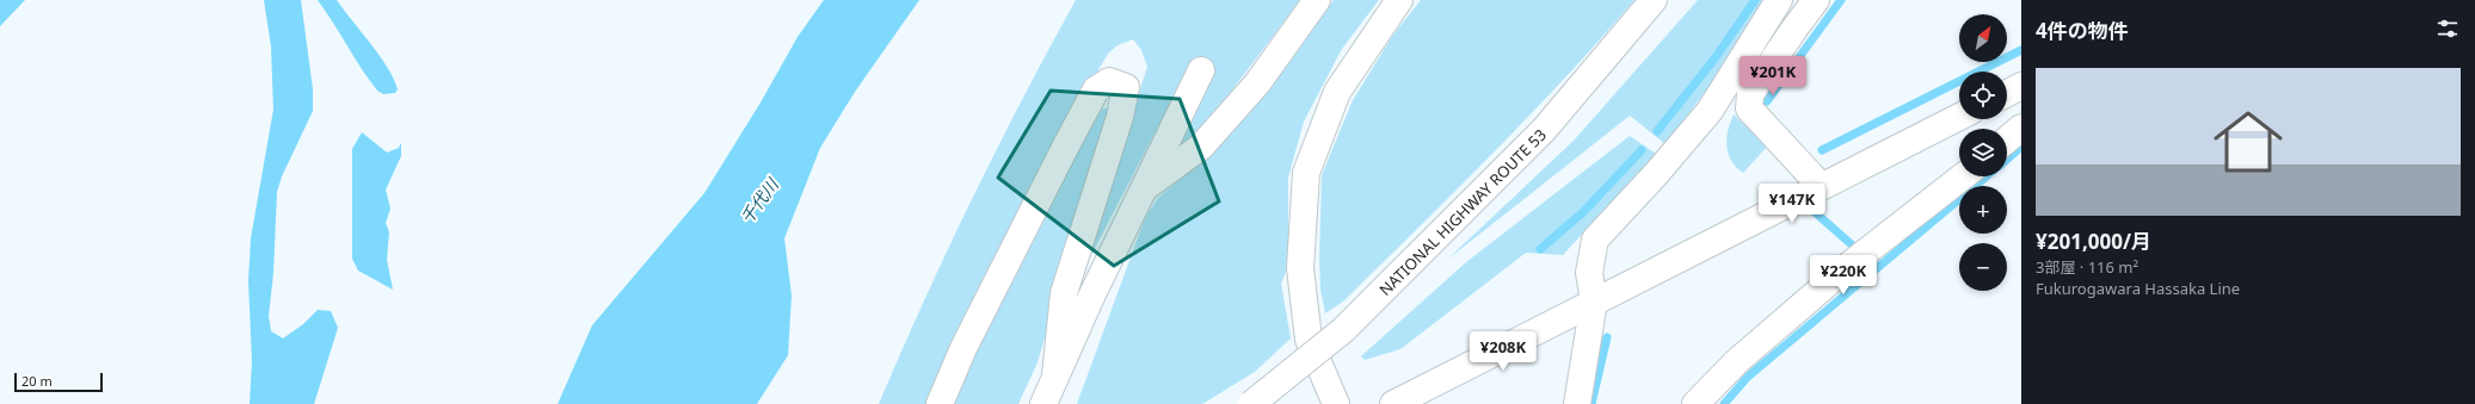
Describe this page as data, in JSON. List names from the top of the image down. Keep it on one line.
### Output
{"streets":{"main road":["NATIONAL HIGHWAY ROUTE 53"]},"water":["千代川"],"scale_bar":"20 m","north":"top right","page":{"heading":"4件の物件","map_buttons":["+","−"],"price":["¥201K","¥147K","¥220K","¥208K"],"list":[{"name":"¥201,000/月","note":"3部屋 · 116 m² · Fukurogawara Hassaka Line"}],"scale":"20 m"}}
